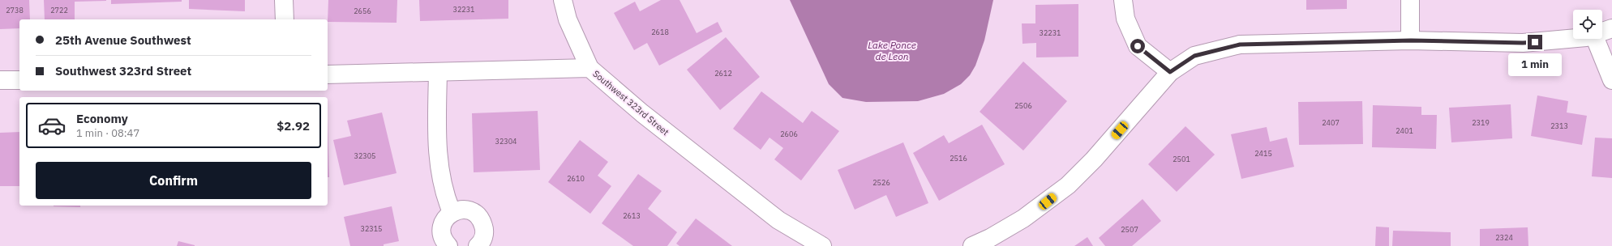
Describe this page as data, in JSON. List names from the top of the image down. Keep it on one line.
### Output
{"streets":{"street":["Southwest 323rd Street"]},"water":["Lake Ponce de Leon"],"house_numbers":["32231","2738","2722","2656","2618","32231","2612","2506","2407","2319","2313","2401","2606","32304","2415","32305","2516","2501","2610","2526","2613","32315","2507","2324"],"page":{"banner":["25th Avenue Southwest","Southwest 323rd Street"],"bubble":"1 min","list":[{"name":"Economy","note":"1 min · 08:47","value":"$2.92"}],"buttons":"Confirm"}}
